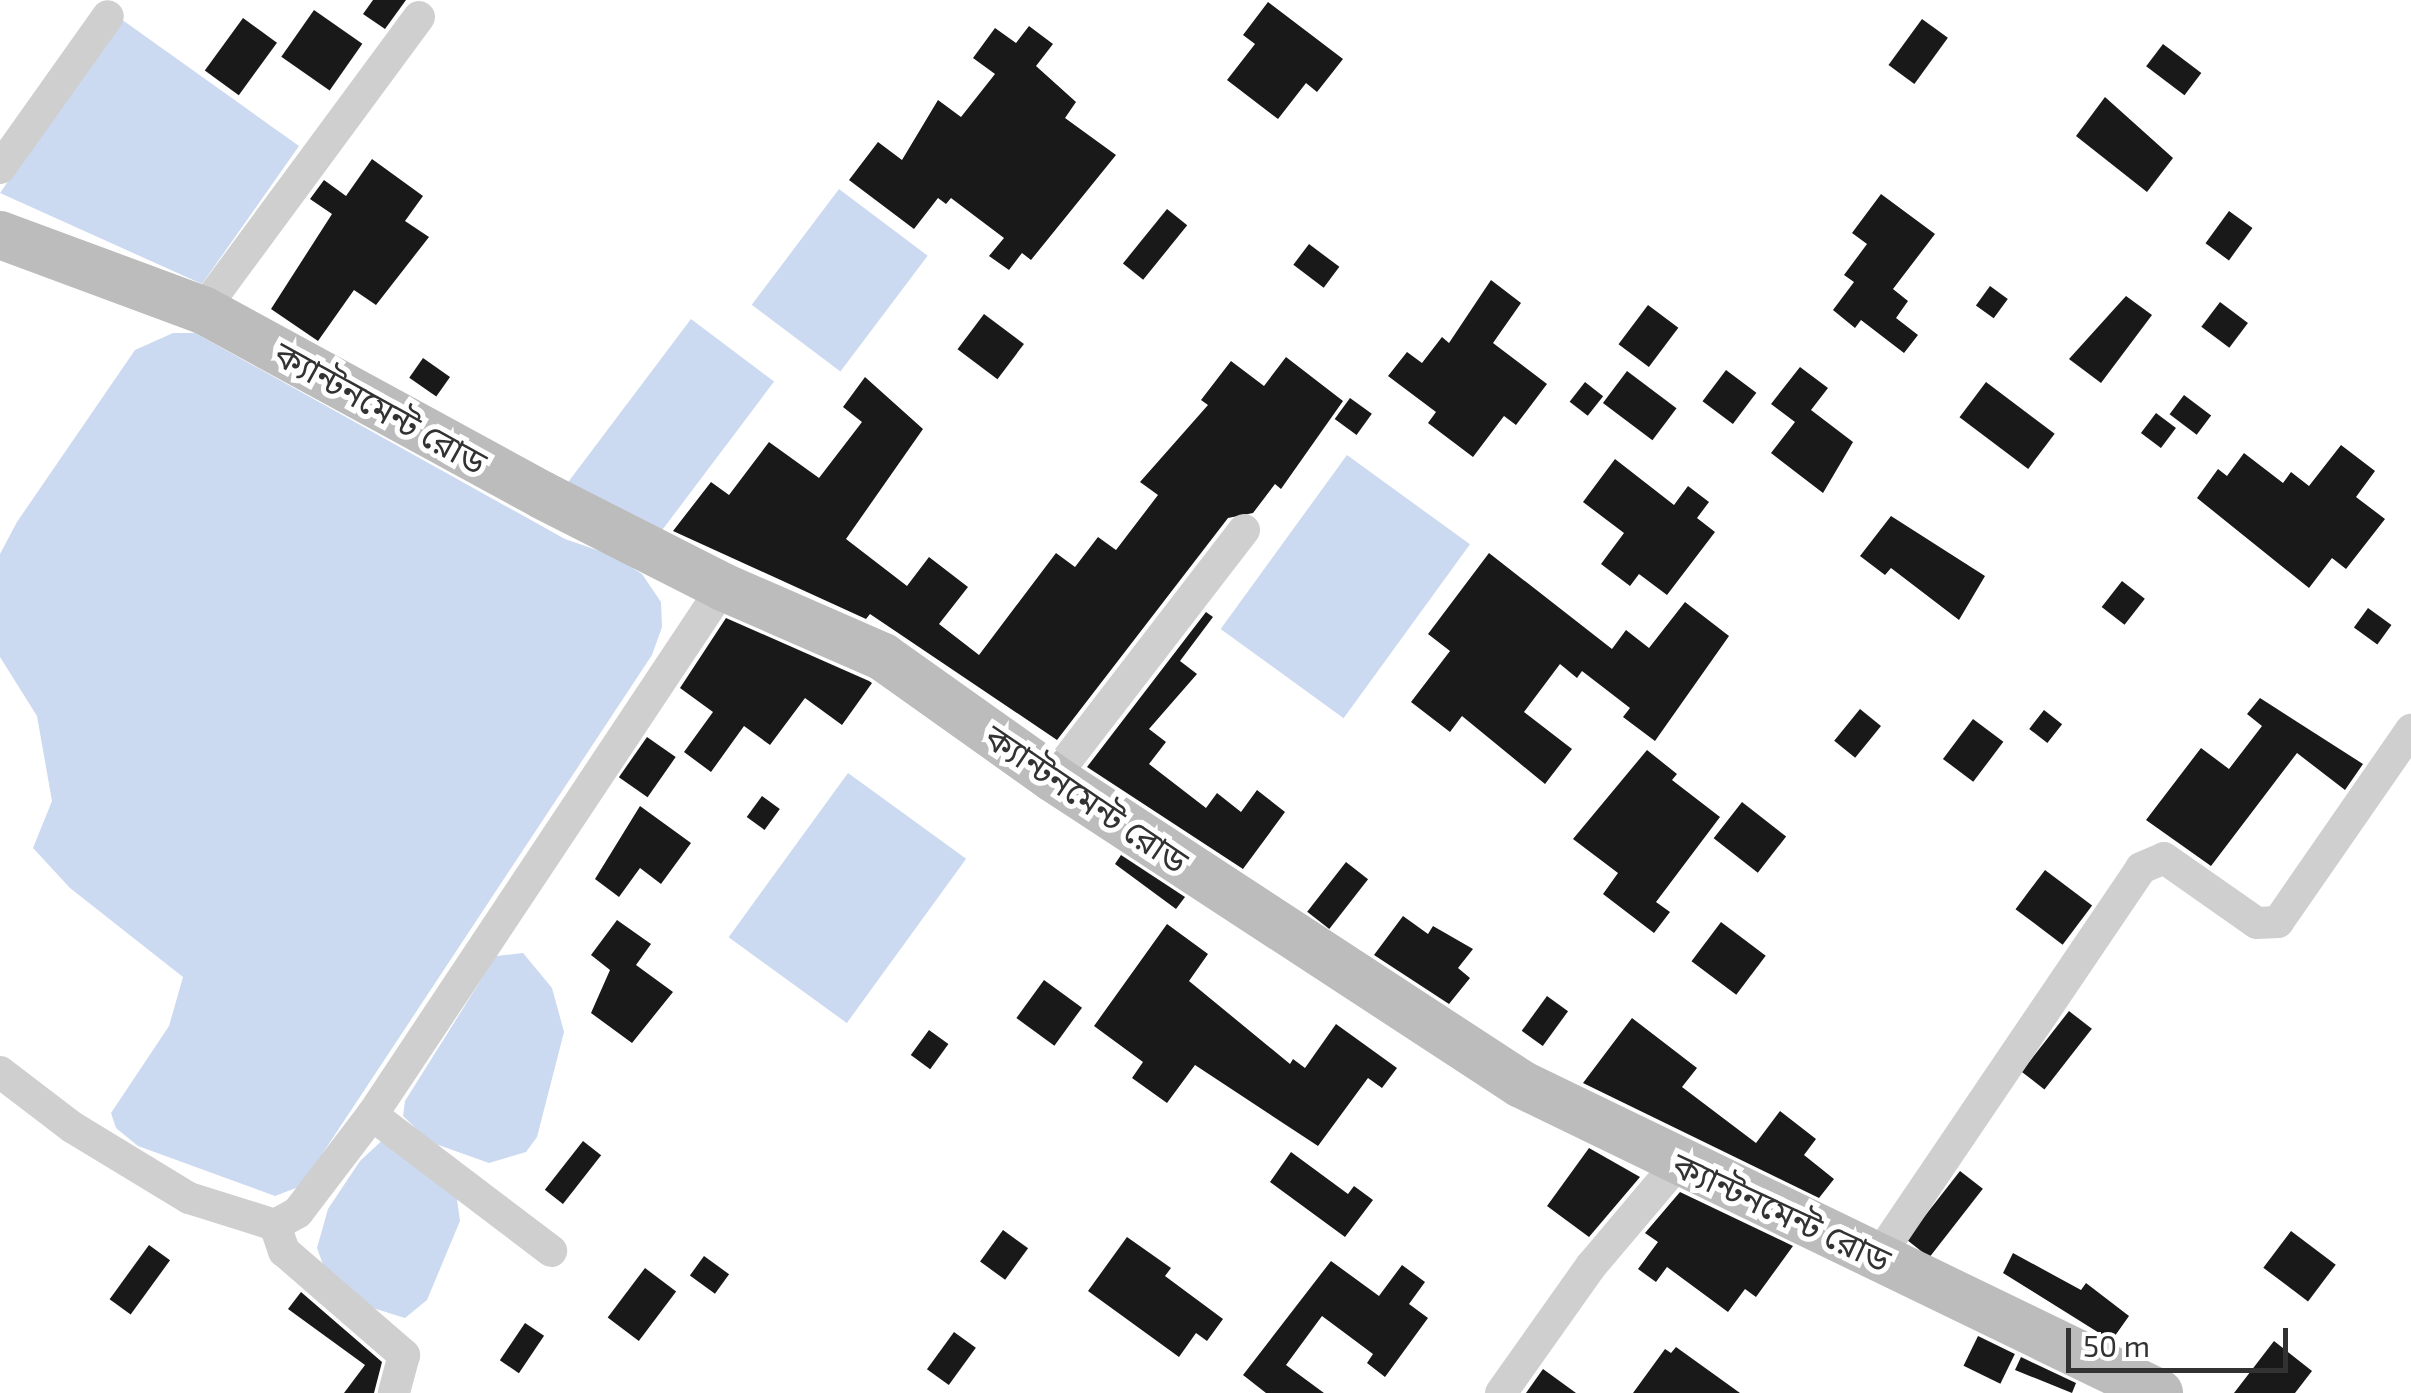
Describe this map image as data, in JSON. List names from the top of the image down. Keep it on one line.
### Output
{"streets":{"main road":["ক্যান্টনমেন্ট রোড"]},"scale_bar":"50 m"}
